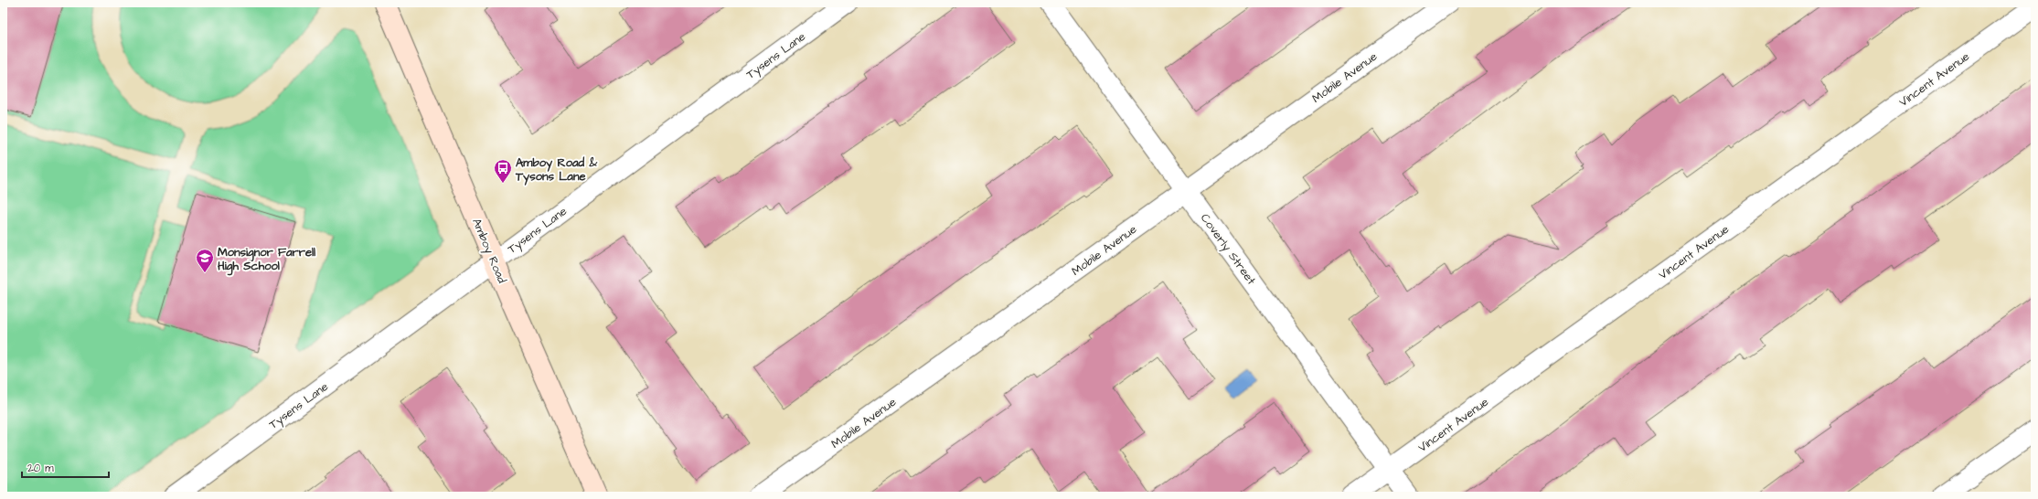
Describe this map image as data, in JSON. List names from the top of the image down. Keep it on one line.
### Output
{"streets":{"main road":["Amboy Road"],"street":["Tysens Lane","Mobile Avenue","Vincent Avenue","Coverly Street"]},"crossings":[["Tysens Lane","Amboy Road"],["Mobile Avenue","Coverly Street"],["Vincent Avenue","Coverly Street"]],"places":{"bus stop":["Amboy Road & Tysons Lane"],"school or university":["Monsignor Farrell High School"]},"scale_bar":"20 m"}
